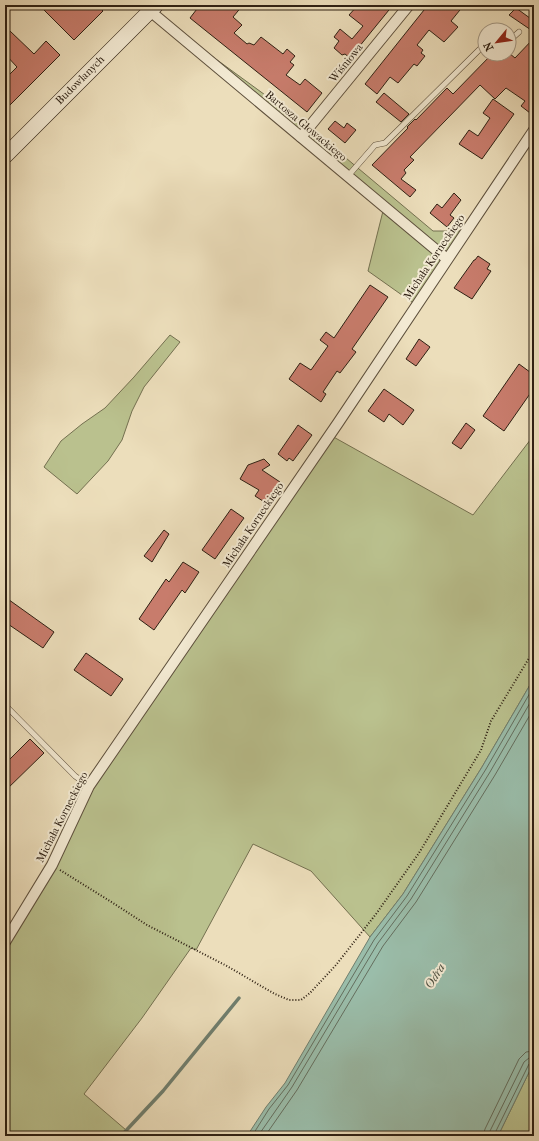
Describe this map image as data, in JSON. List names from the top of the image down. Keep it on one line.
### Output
{"streets":{"main road":["Budowlanych"],"street":["Wiśniowa","Bartosza Głowackiego","Michała Korneckiego"]},"crossings":[["Wiśniowa","Bartosza Głowackiego"],["Budowlanych","Bartosza Głowackiego"],["Bartosza Głowackiego","Michała Korneckiego"]],"water":["Odra"],"north":"bottom left"}
